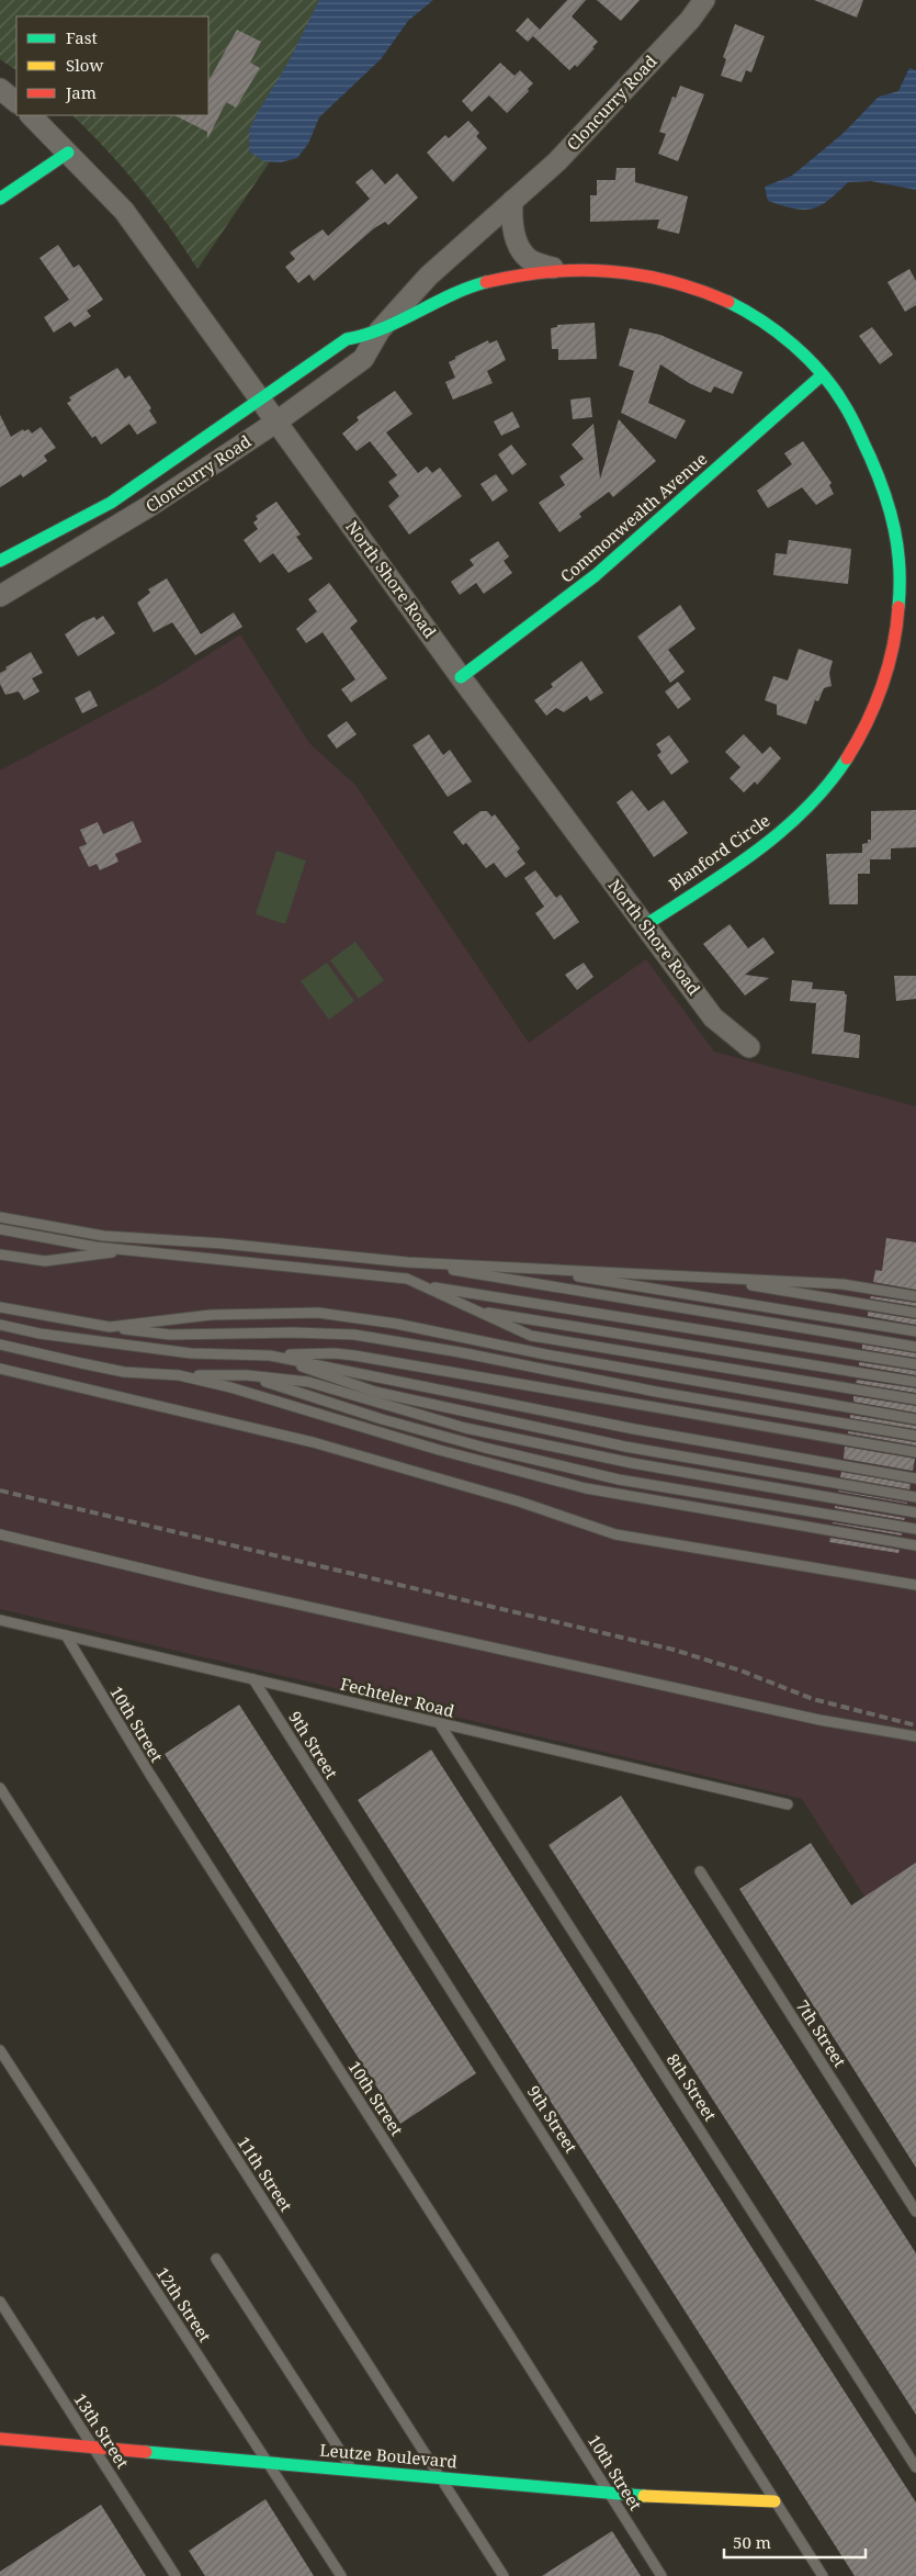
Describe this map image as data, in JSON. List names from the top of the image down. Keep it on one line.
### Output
{"streets":{"street":["Cloncurry Road","Commonwealth Avenue","North Shore Road","Blanford Circle","Leutze Boulevard"],"lane":["Fechteler Road","10th Street","9th Street","7th Street","8th Street","11th Street","12th Street","13th Street"]},"crossings":[["Cloncurry Road","North Shore Road"],["Cloncurry Road","Blanford Circle"],["Commonwealth Avenue","North Shore Road"],["Commonwealth Avenue","Blanford Circle"],["North Shore Road","Blanford Circle"],["Fechteler Road","10th Street"],["Fechteler Road","9th Street"],["Fechteler Road","8th Street"],["10th Street","Leutze Boulevard"],["9th Street","Leutze Boulevard"],["11th Street","Leutze Boulevard"],["12th Street","Leutze Boulevard"],["13th Street","Leutze Boulevard"]],"legend":["Fast","Slow","Jam"],"scale_bar":"50 m"}
